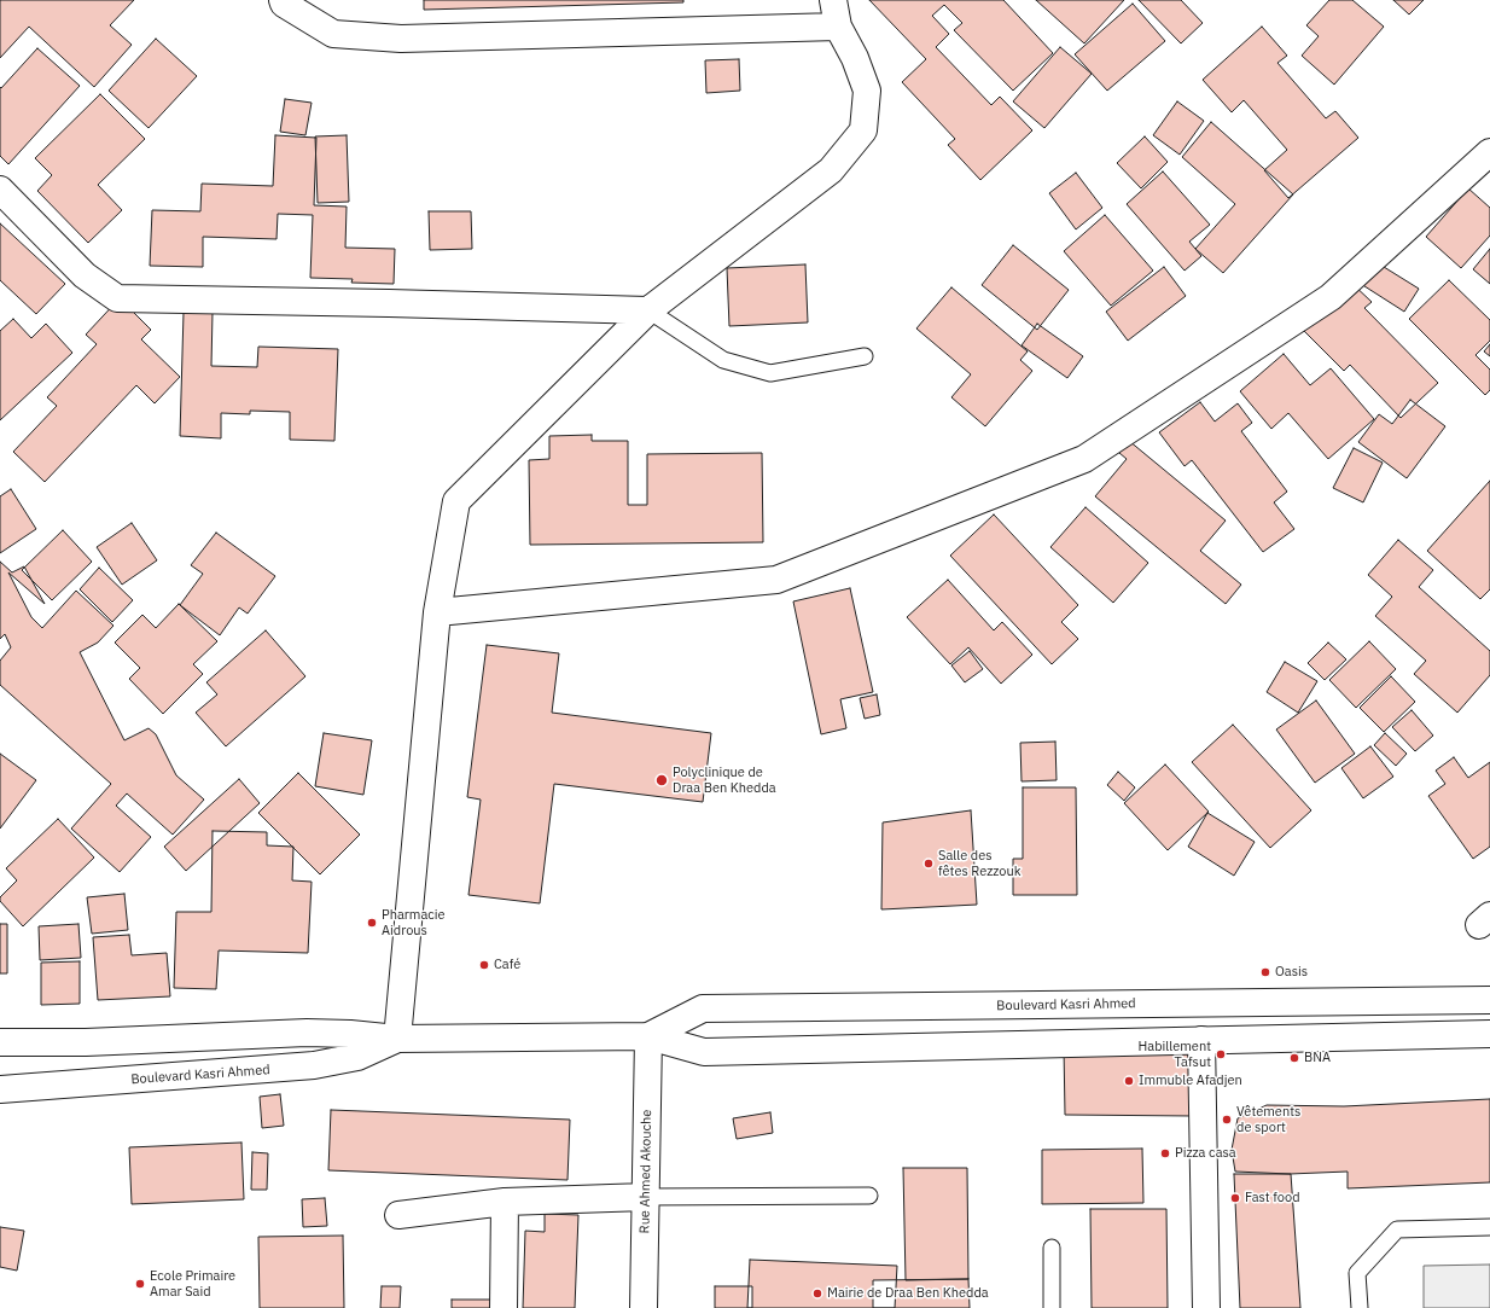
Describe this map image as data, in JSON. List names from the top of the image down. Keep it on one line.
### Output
{"streets":{"street":["Boulevard Kasri Ahmed","Rue Ahmed Akouche"]},"crossings":[["Boulevard Kasri Ahmed","Rue Ahmed Akouche"]],"places":["Polyclinique de Draa Ben Khedda","Salle des fêtes Rezzouk","Pharmacie Aidrous","Café","Oasis","Habillement Tafsut","BNA","Immuble Afadjen","Vêtements de sport","Pizza casa","Fast food","Ecole Primaire Amar Said","Mairie de Draa Ben Khedda"]}
